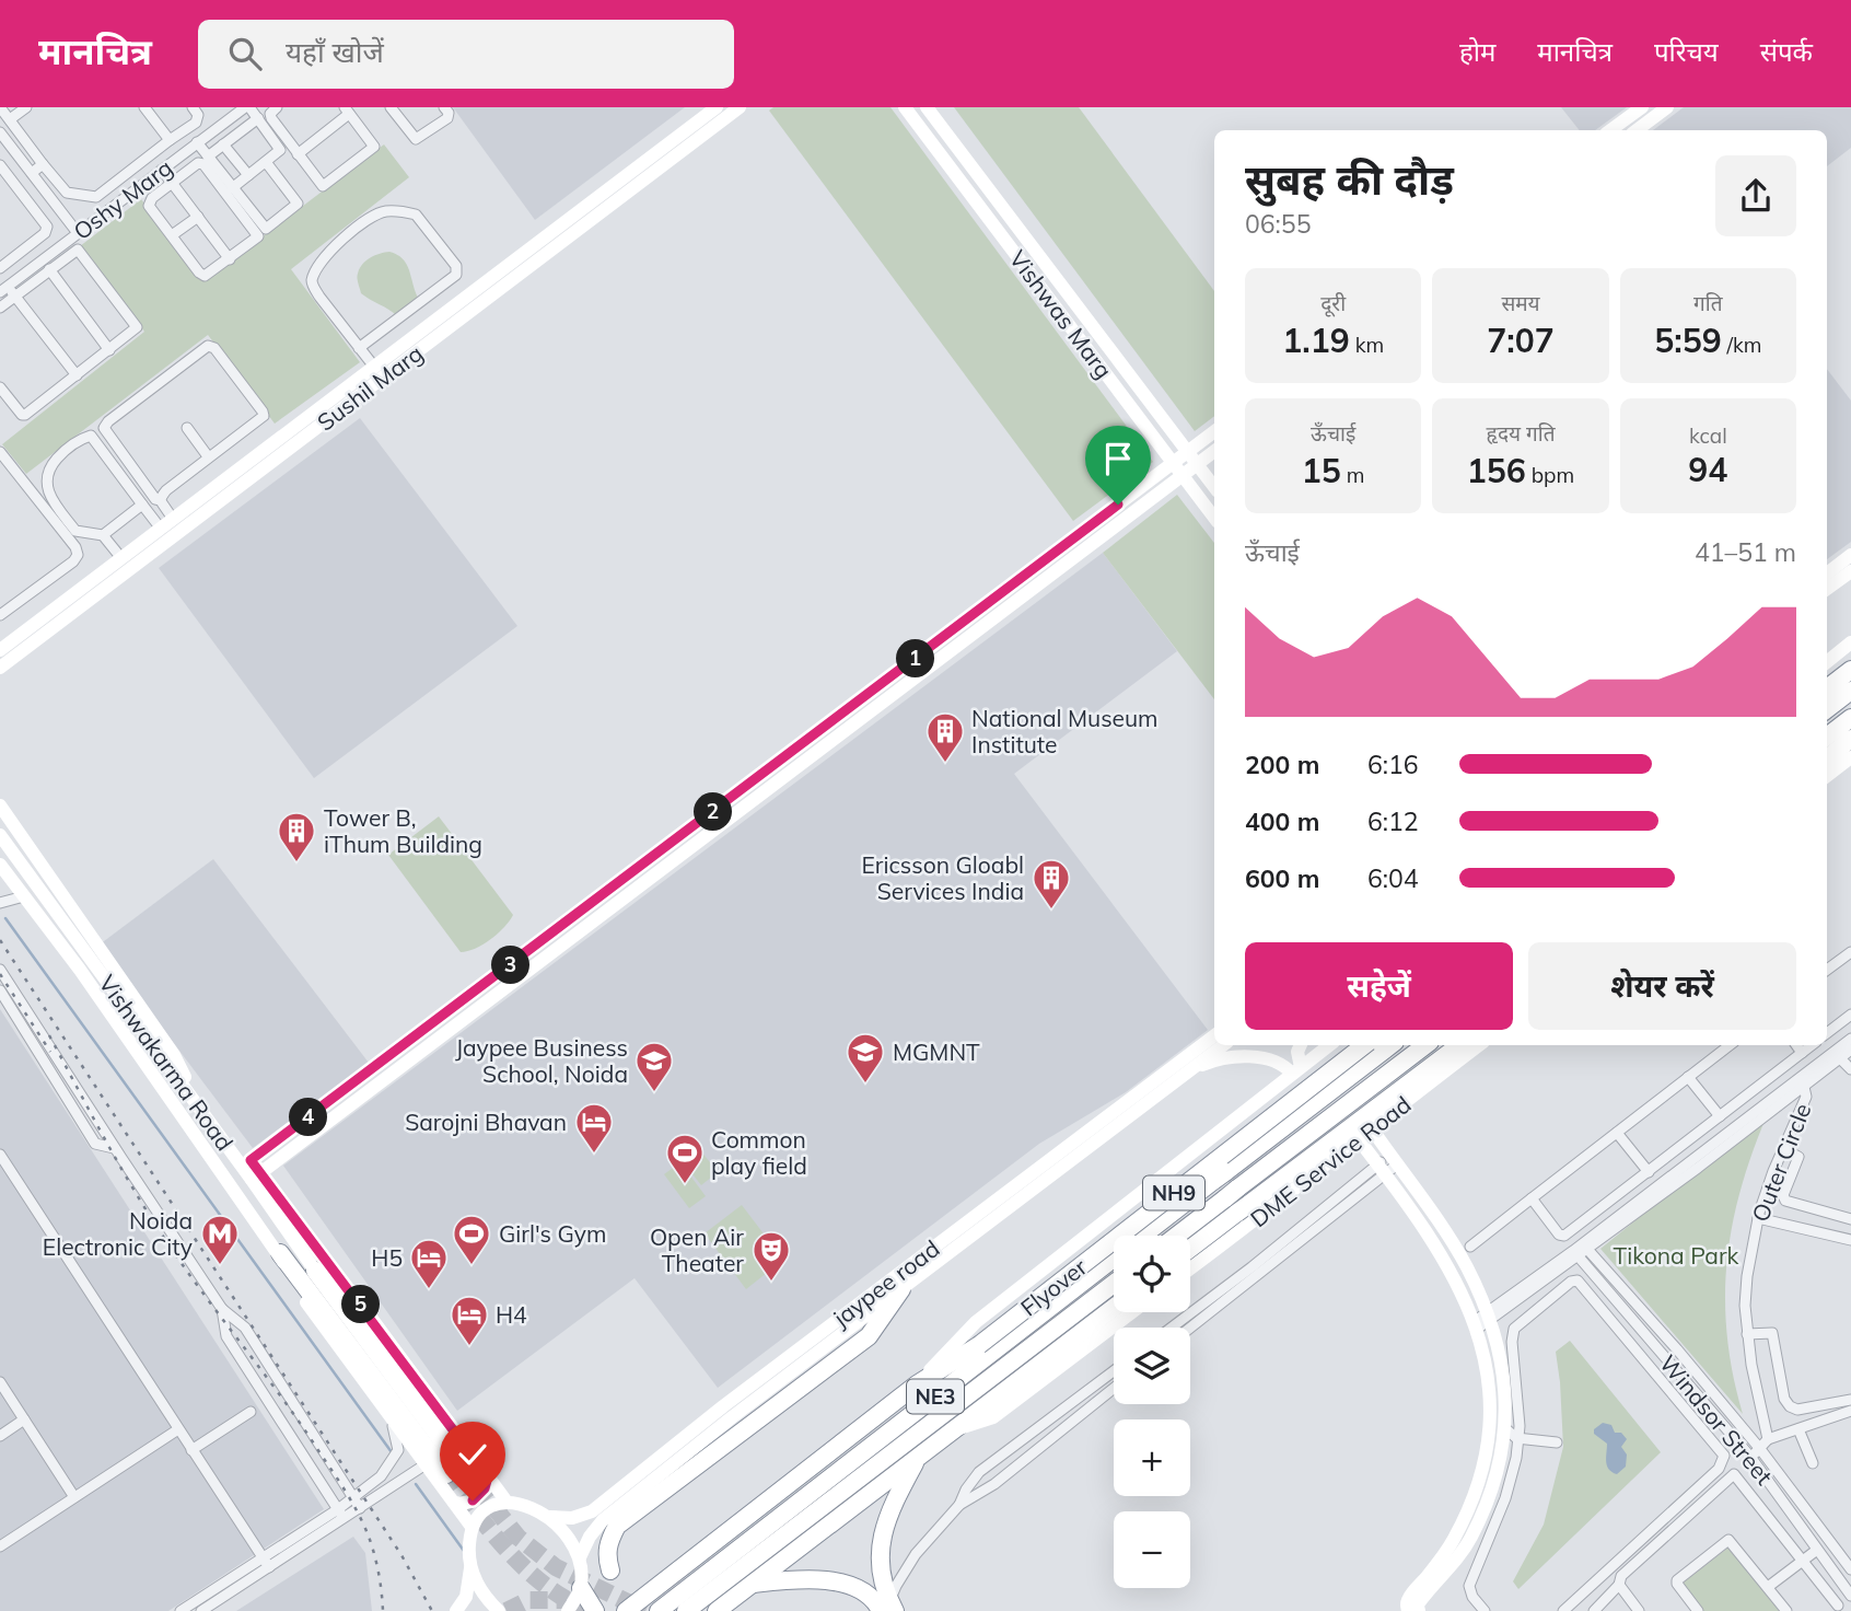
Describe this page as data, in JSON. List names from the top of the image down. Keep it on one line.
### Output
{"streets":{"highway":["NH9","Flyover","NE3"],"street":["Oshy Marg","Vishwas Marg","Sushil Marg","Vishwakarma Road","DME Service Road","Outer Circle","jaypee road","Windsor Street"]},"parks":["Tikona Park"],"places":{"building":["National Museum Institute","Tower B, iThum Building","Ericsson Gloabl Services India"],"school or university":["MGMNT","Jaypee Business School, Noida"],"hotel":["Sarojni Bhavan","H5","H4"],"sports":["Common play field","Girl's Gym"],"metro station":["Noida Electronic City"],"theatre":["Open Air Theater"]},"page":{"header":"मानचित्र","search":"यहाँ खोजें","nav":["होम","मानचित्र","परिचय","संपर्क"],"heading":["सुबह की दौड़","06:55"],"stats":[["दूरी","1.19 km"],["समय","7:07"],["गति","5:59 /km"],["ऊँचाई","15 m"],["हृदय गति","156 bpm"],["kcal","94"]],"chart":["ऊँचाई","41–51 m"],"pins":["1","2","3","4","5"],"list":[{"name":"200 m","note":"6:16"},{"name":"400 m","note":"6:12"},{"name":"600 m","note":"6:04"}],"buttons":["सहेजें","शेयर करें"],"map_buttons":["+","−"]}}
